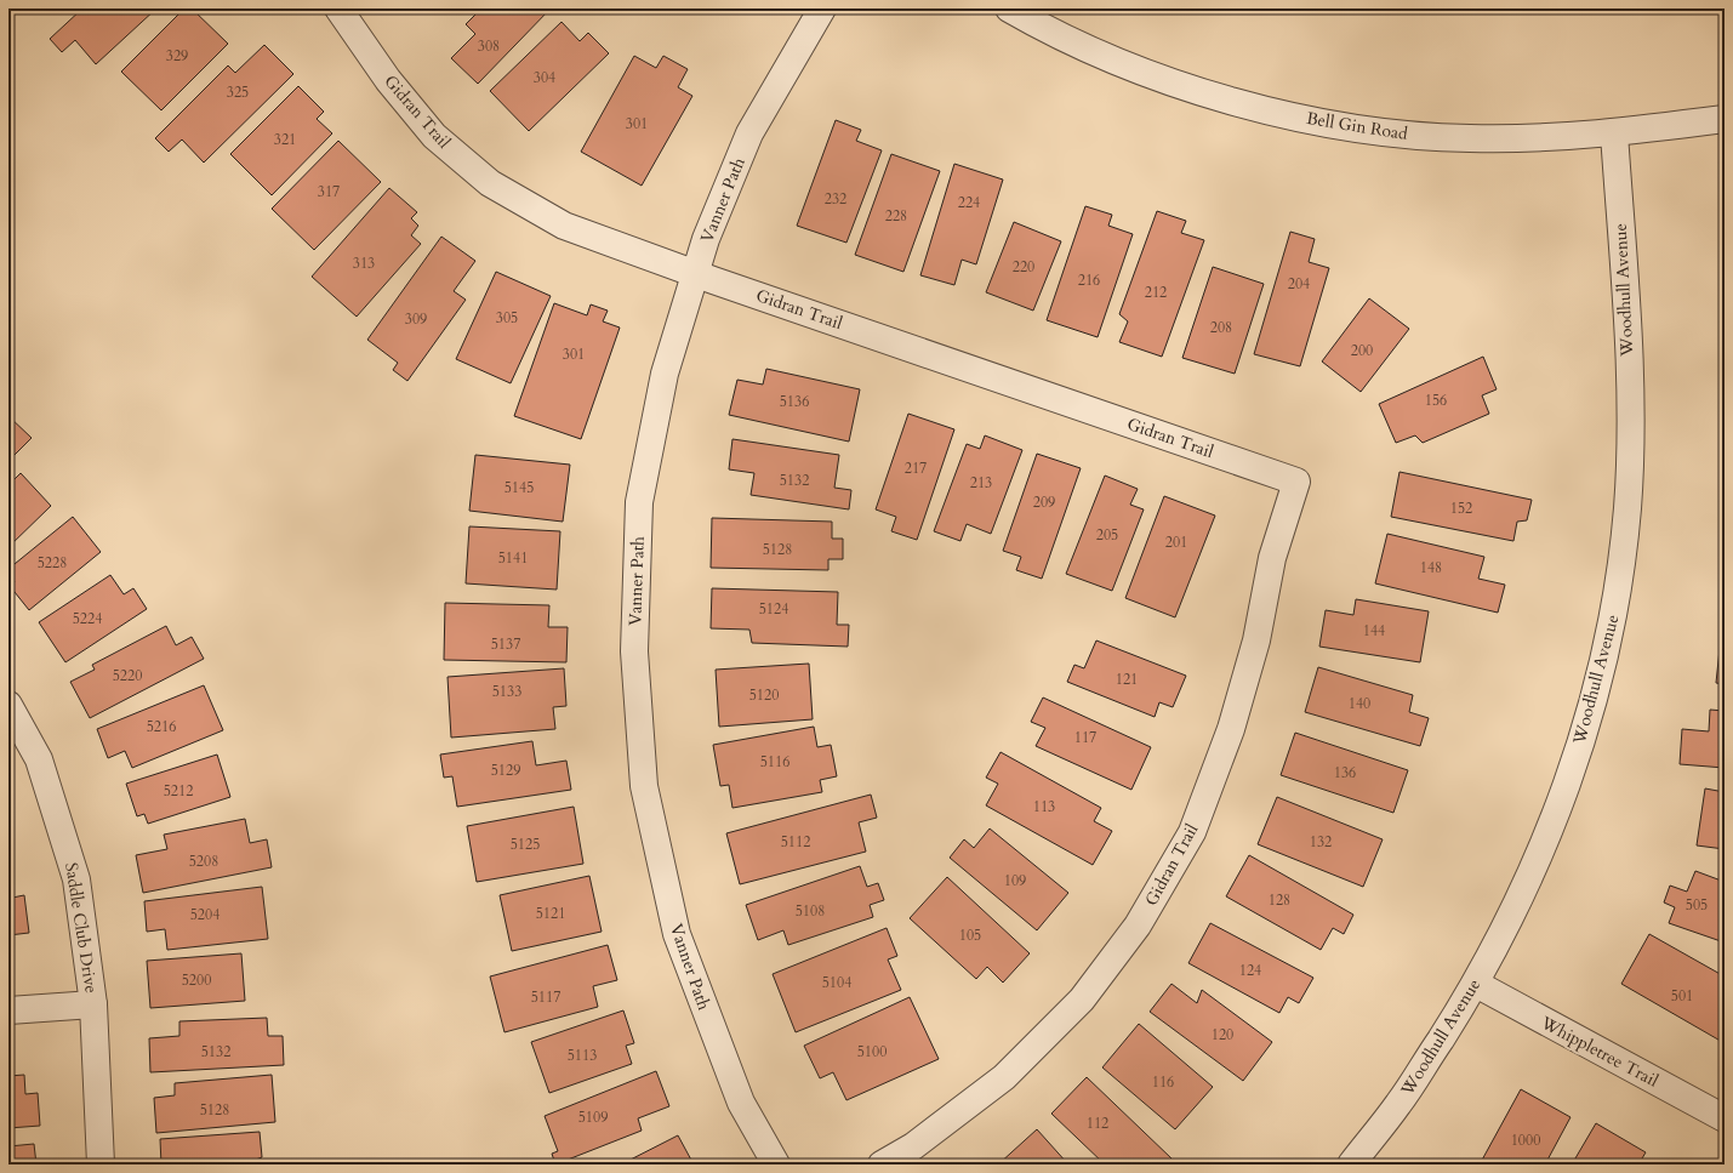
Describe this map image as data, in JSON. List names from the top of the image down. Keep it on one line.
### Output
{"streets":{"street":["Gidran Trail","Bell Gin Road","Vanner Path","Woodhull Avenue","Saddle Club Drive","Whippletree Trail"]},"crossings":[["Gidran Trail","Vanner Path"],["Bell Gin Road","Woodhull Avenue"],["Woodhull Avenue","Whippletree Trail"]],"house_numbers":["308","329","304","325","301","321","317","232","224","228","313","220","216","204","212","305","309","208","200","301","156","5136","217","5132","213","5145","209","152","205","201","5128","5141","5228","148","5124","5224","144","5137","5220","121","5133","5120","140","5216","117","5116","5129","136","5212","113","5112","132","5125","5208","109","128","505","5108","5121","5204","105","124","5200","5104","501","5117","120","5132","5100","5113","116","5128","5109","112","1000"]}
